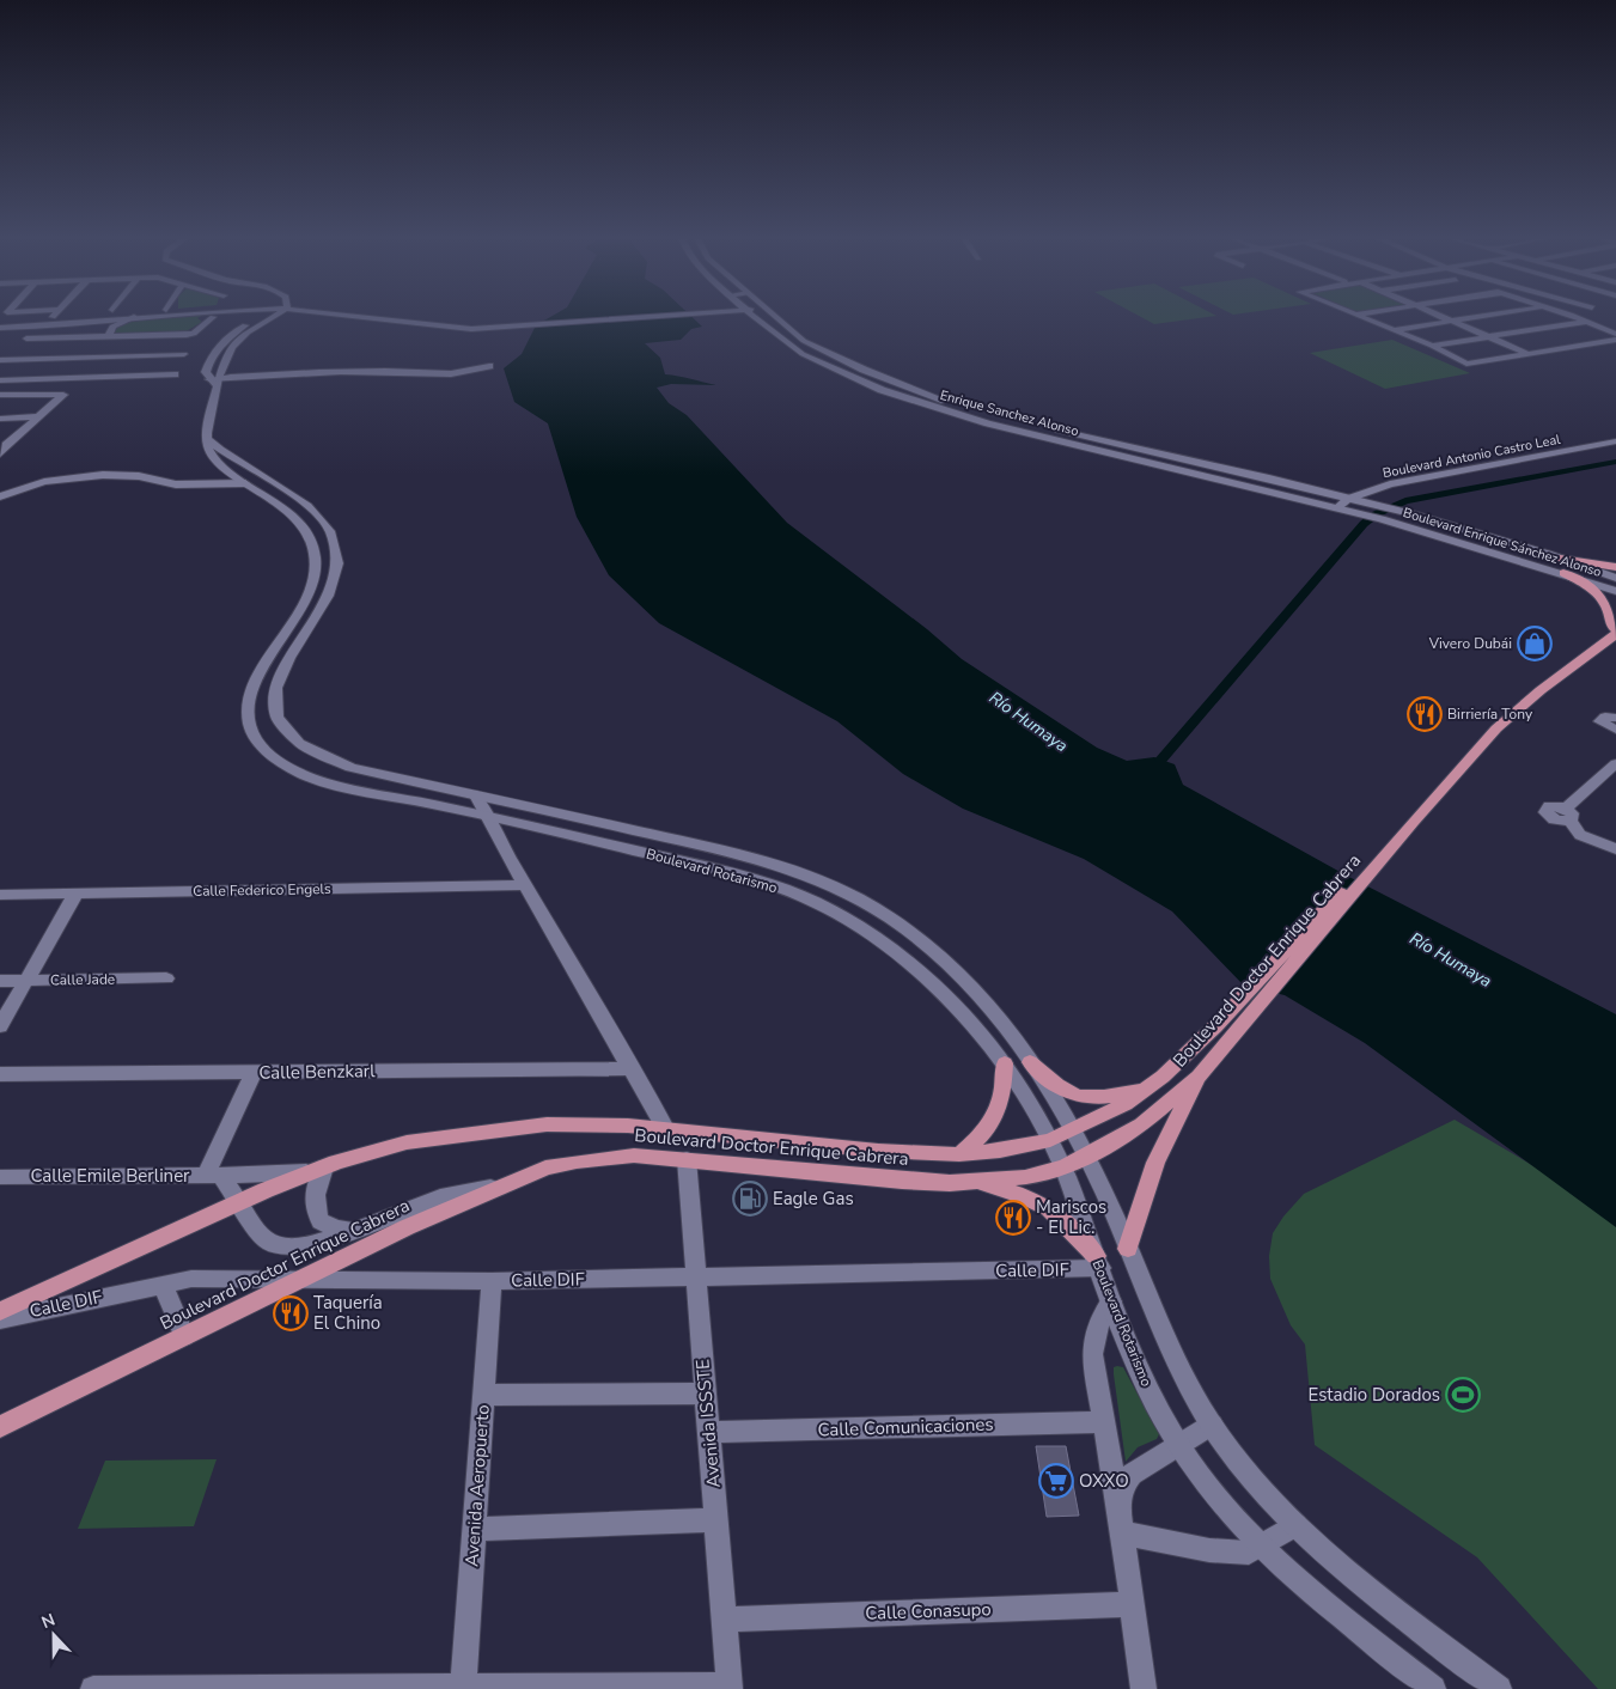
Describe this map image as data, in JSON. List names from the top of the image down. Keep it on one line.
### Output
{"streets":{"main road":["Boulevard Doctor Enrique Cabrera"],"street":["Enrique Sanchez Alonso","Boulevard Antonio Castro Leal","Boulevard Enrique Sánchez Alonso","Boulevard Rotarismo","Calle Federico Engels","Calle Jade","Calle Benzkarl","Calle Emile Berliner","Calle DIF","Avenida ISSSTE","Calle Comunicaciones","Avenida Aeropuerto","Calle Conasupo"]},"crossings":[["Enrique Sanchez Alonso","Boulevard Antonio Castro Leal"],["Enrique Sanchez Alonso","Boulevard Enrique Sánchez Alonso"],["Boulevard Rotarismo","Boulevard Doctor Enrique Cabrera"],["Boulevard Rotarismo","Calle DIF"],["Boulevard Doctor Enrique Cabrera","Calle Emile Berliner"],["Boulevard Doctor Enrique Cabrera","Calle DIF"],["Boulevard Doctor Enrique Cabrera","Avenida ISSSTE"],["Calle DIF","Avenida ISSSTE"],["Calle DIF","Avenida Aeropuerto"],["Avenida ISSSTE","Calle Comunicaciones"],["Avenida ISSSTE","Calle Conasupo"]],"water":["Río Humaya"],"places":{"shop":["Vivero Dubái"],"restaurant":["Birriería Tony","Mariscos - El Lic.","Taquería El Chino"],"fuel station":["Eagle Gas"],"sports":["Estadio Dorados"],"supermarket":["OXXO"]},"north":"top"}
